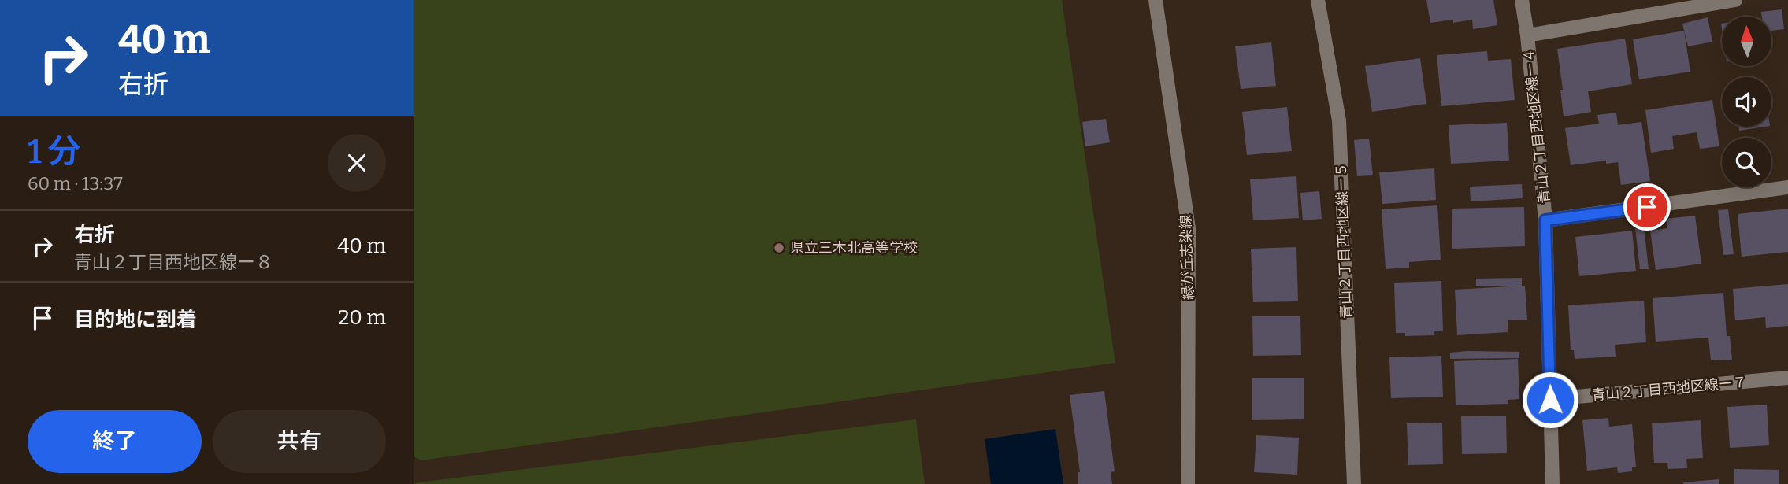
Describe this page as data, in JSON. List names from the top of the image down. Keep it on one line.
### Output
{"streets":{"street":["青山２丁目西地区線ー４","青山２丁目西地区線ー５","緑が丘志染線","青山２丁目西地区線ー７"]},"crossings":[["青山２丁目西地区線ー４","青山２丁目西地区線ー７"]],"places":["県立三木北高等学校"],"north":"top","page":{"turn":["40 m","右折"],"heading":["1 分","60 m · 13:37"],"list":[{"name":"右折","note":"青山２丁目西地区線ー８","value":"40 m"},{"name":"目的地に到着","value":"20 m"}],"buttons":["終了","共有"]}}
